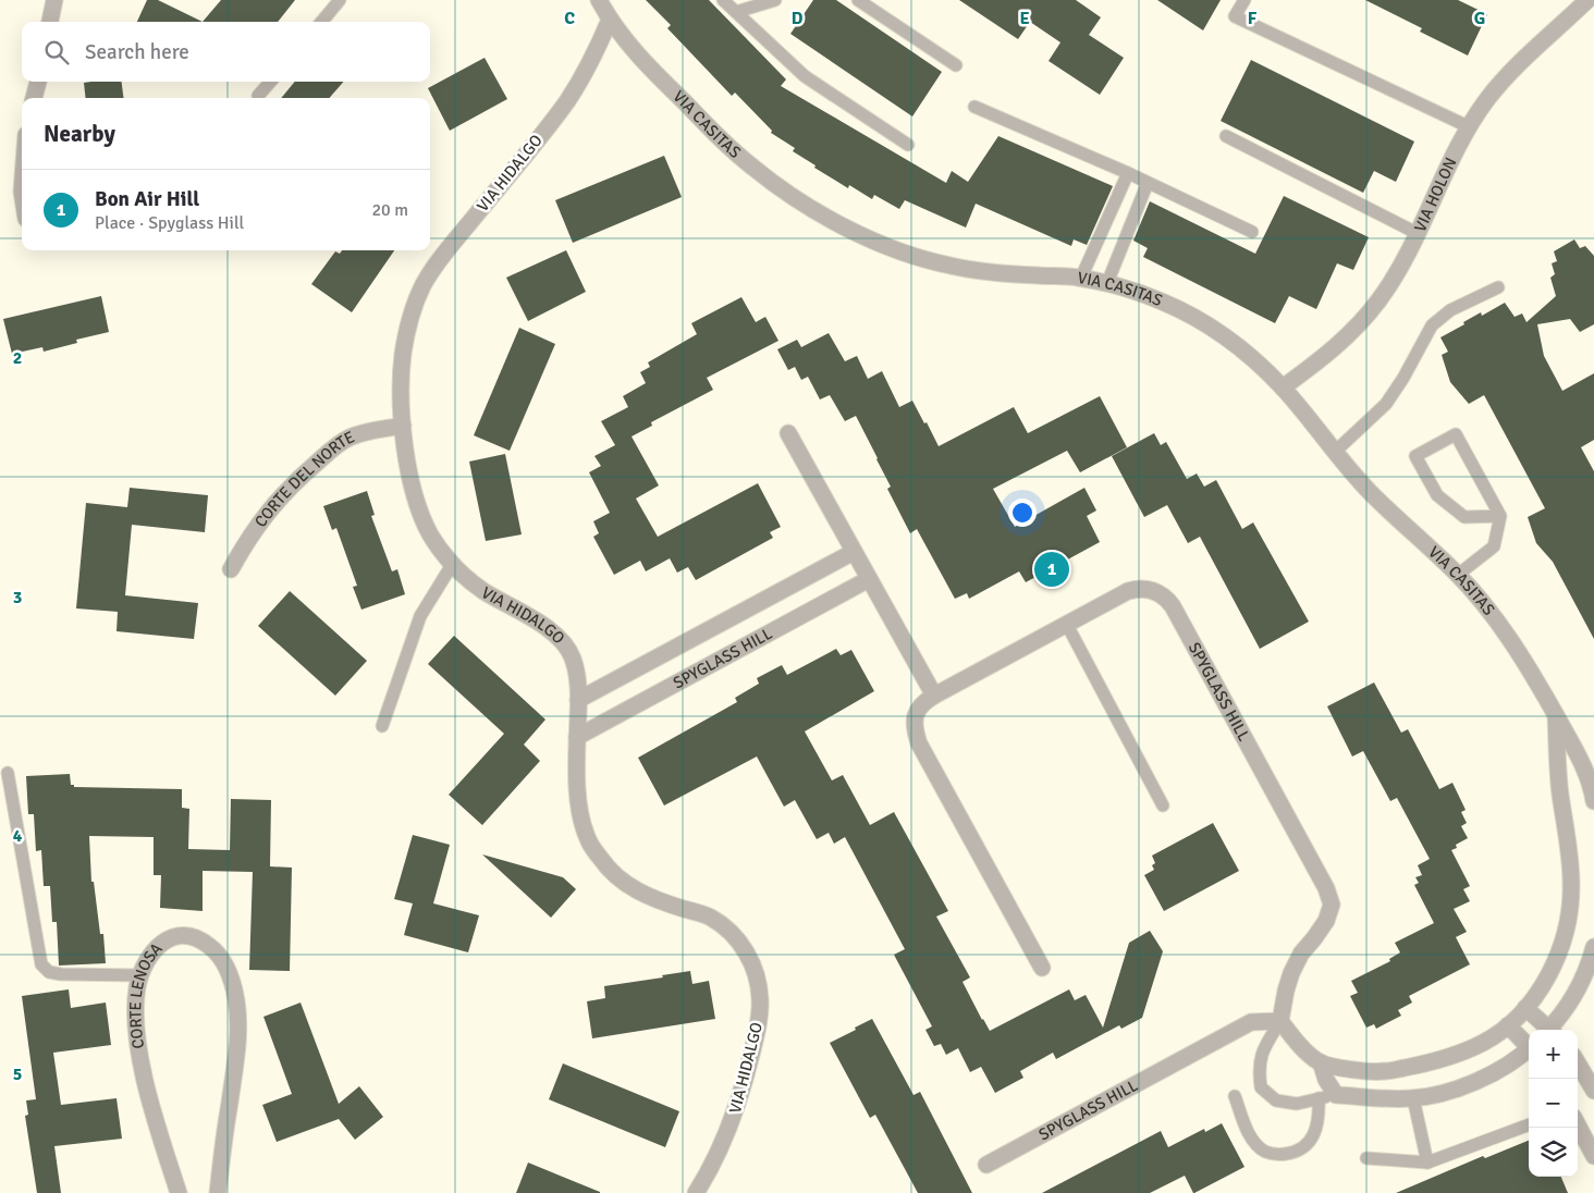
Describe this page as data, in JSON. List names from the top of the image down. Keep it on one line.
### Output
{"streets":{"street":["VIA CASITAS","VIA HIDALGO","VIA HOLON","CORTE DEL NORTE","SPYGLASS HILL","CORTE LENOSA"]},"crossings":[["VIA CASITAS","VIA HIDALGO"],["VIA CASITAS","VIA HOLON"],["VIA HIDALGO","CORTE DEL NORTE"],["VIA HIDALGO","SPYGLASS HILL"]],"page":{"search":"Search here","heading":"Nearby","list":[{"mark":"1","name":"Bon Air Hill","note":"Place · Spyglass Hill","value":"20 m"}],"pins":"1","map_buttons":["+","−"]},"grid":{"columns":["C","D","E","F","G"],"rows":["2","3","4","5"]}}
